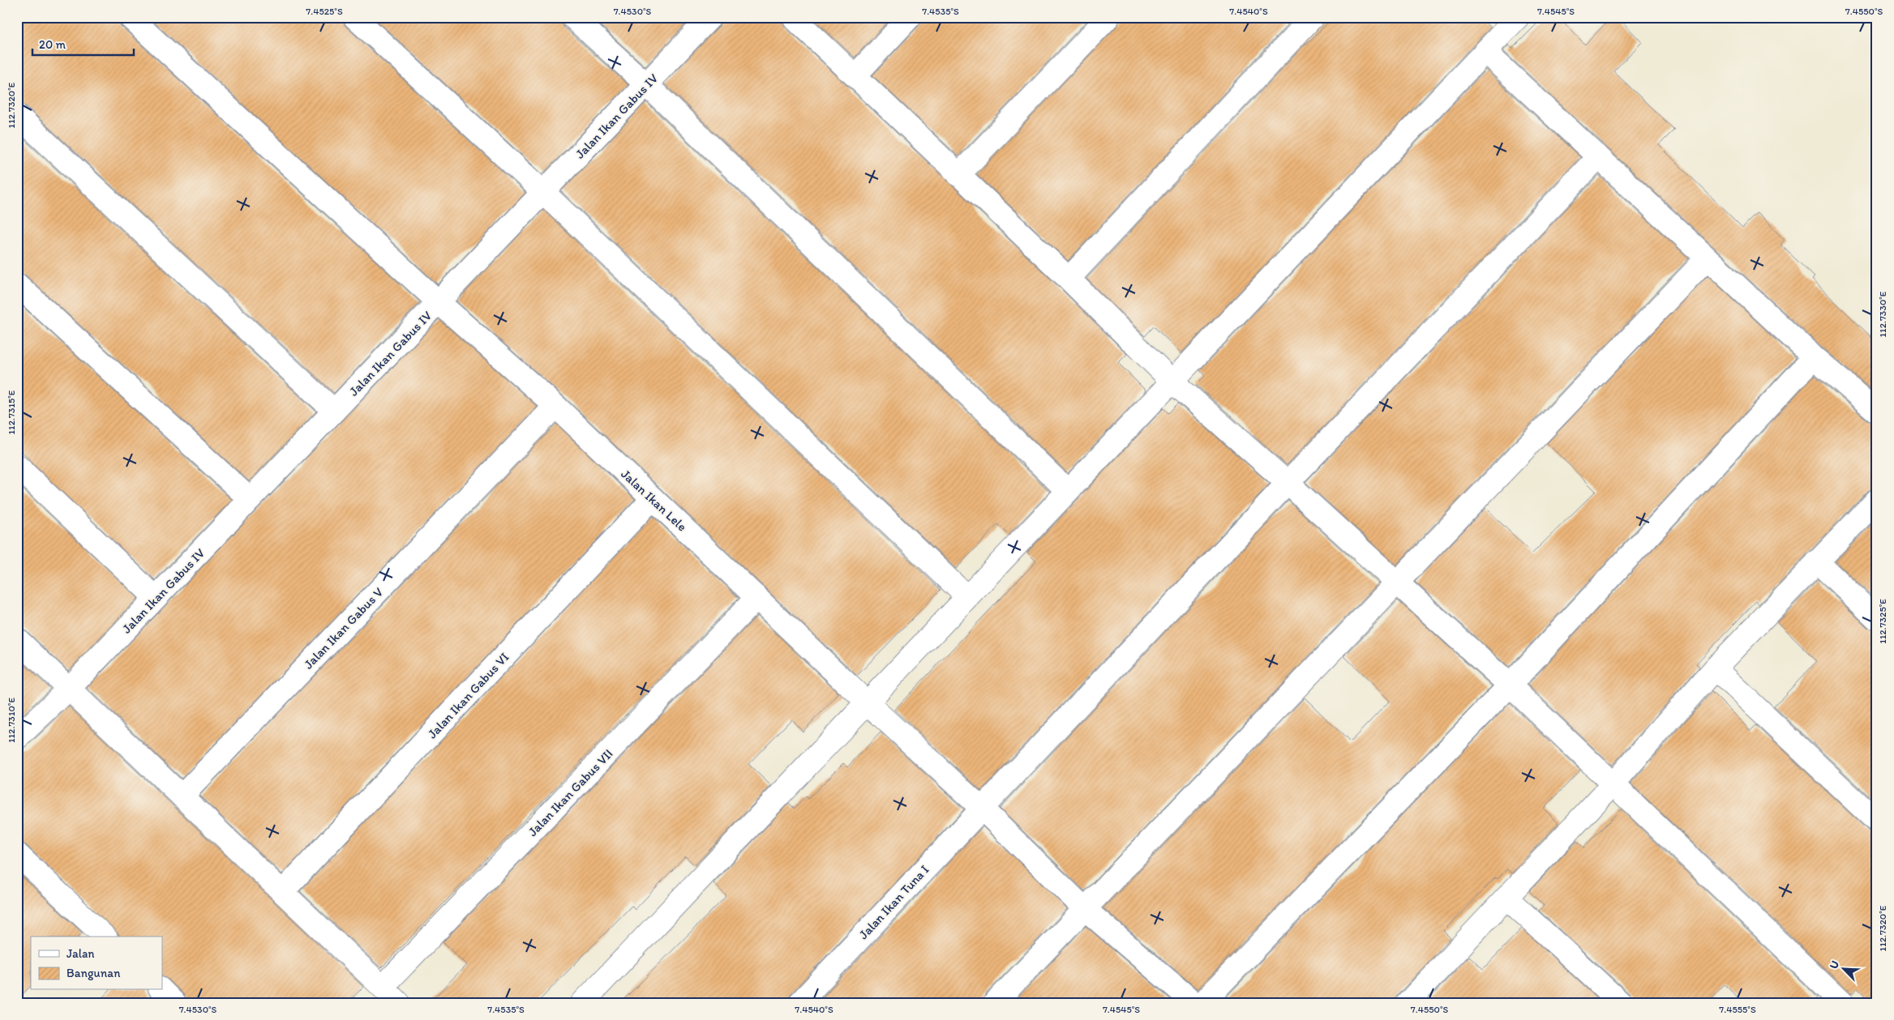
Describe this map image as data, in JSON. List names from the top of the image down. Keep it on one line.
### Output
{"streets":{"street":["Jalan Ikan Gabus IV","Jalan Ikan Lele","Jalan Ikan Gabus V","Jalan Ikan Gabus VI","Jalan Ikan Gabus VII","Jalan Ikan Tuna I"]},"crossings":[["Jalan Ikan Gabus IV","Jalan Ikan Lele"],["Jalan Ikan Lele","Jalan Ikan Gabus V"],["Jalan Ikan Lele","Jalan Ikan Gabus VI"],["Jalan Ikan Lele","Jalan Ikan Gabus VII"],["Jalan Ikan Lele","Jalan Ikan Tuna I"]],"legend":["Jalan","Bangunan"],"scale_bar":"20 m","north":"top left","coordinates":["7.4525°S","7.4530°S","7.4535°S","7.4540°S","7.4545°S","7.4550°S","112.7320°E","112.7330°E","112.7315°E","112.7325°E","112.7310°E","7.4555°S"]}
